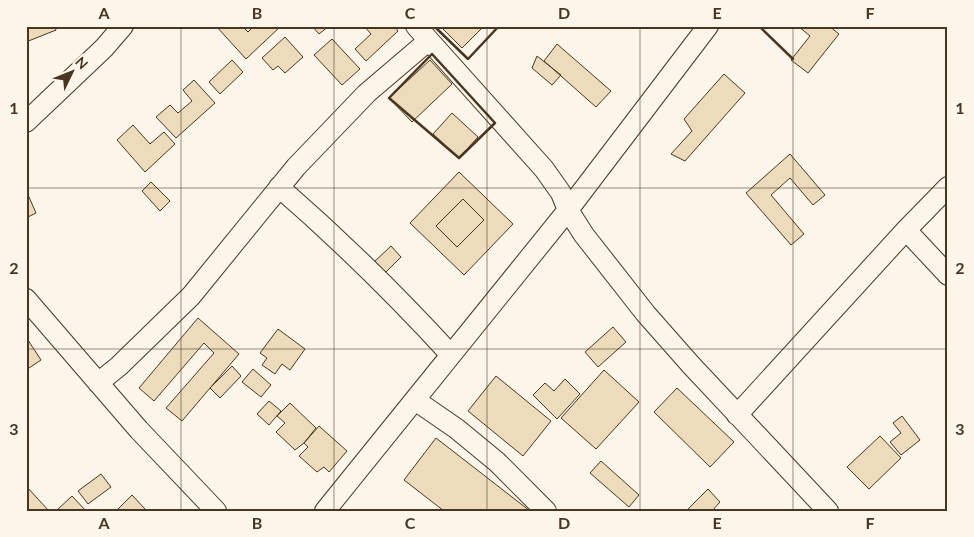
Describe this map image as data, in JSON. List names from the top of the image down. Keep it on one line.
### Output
{"north":"top right","grid":{"columns":["A","B","C","D","E","F"],"rows":["1","2","3"]}}
